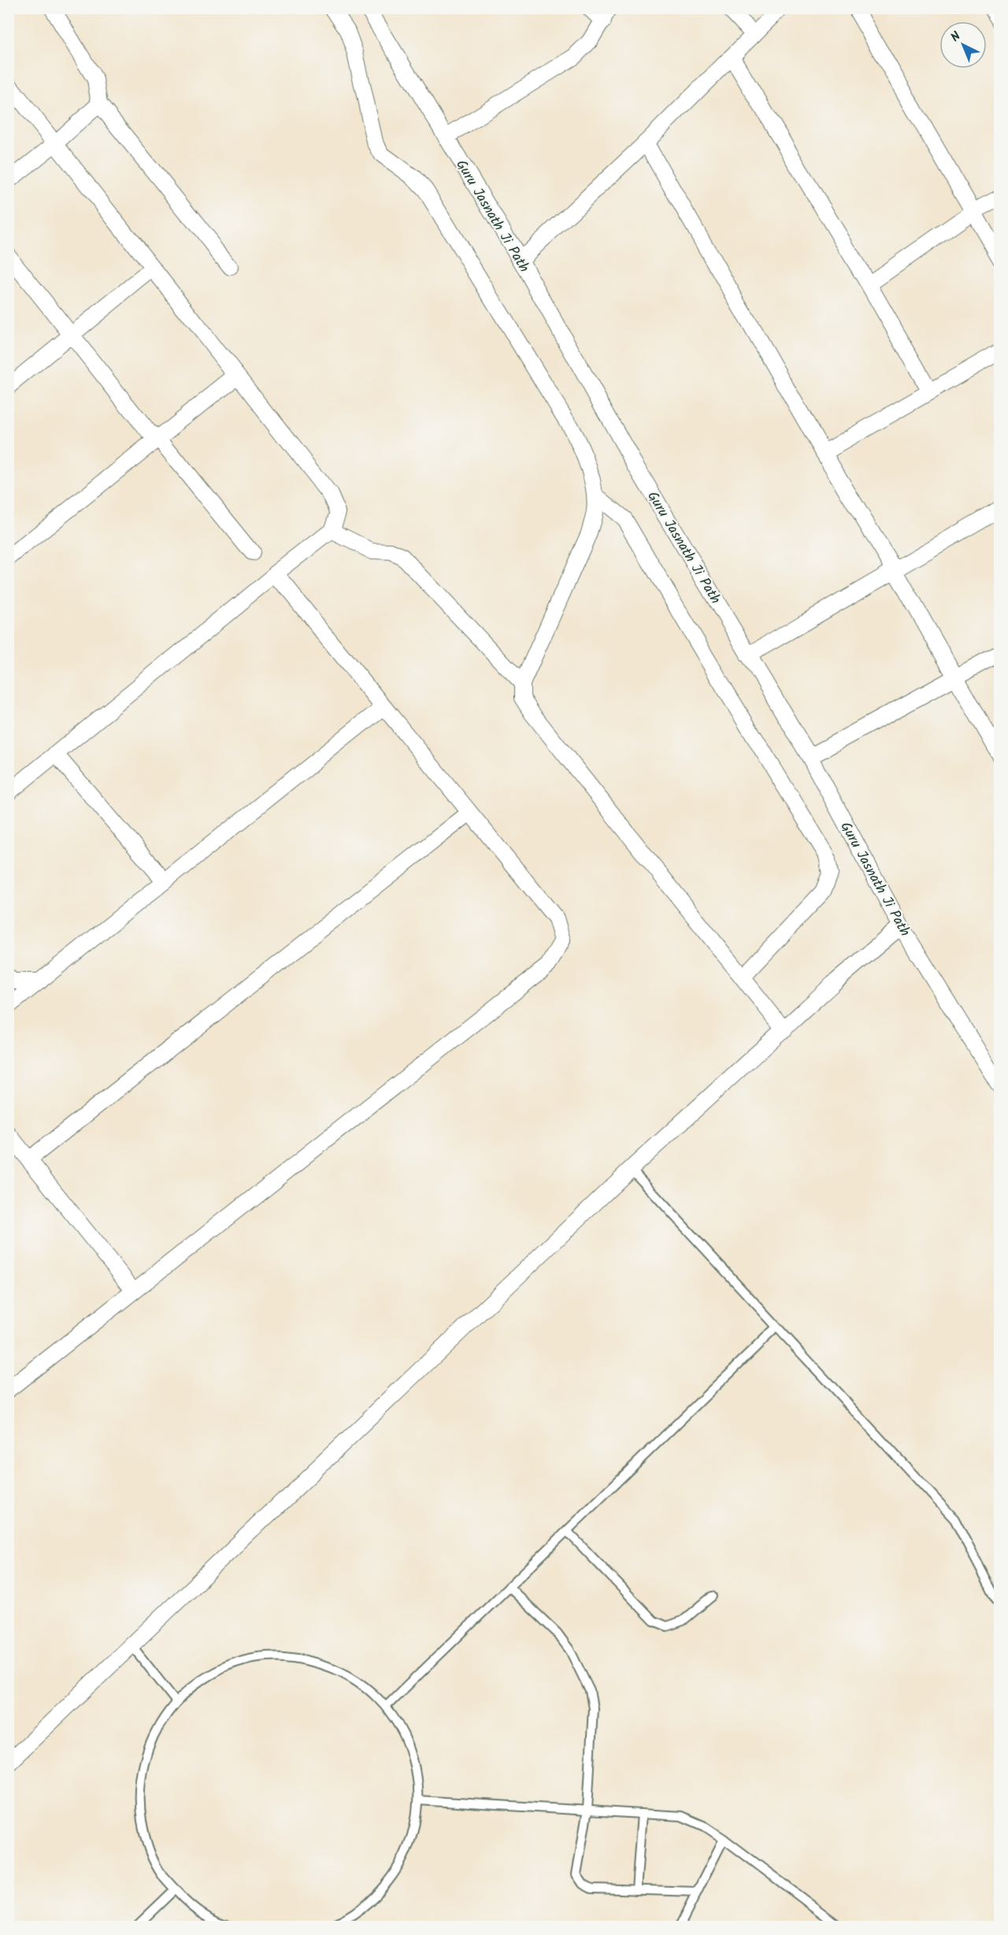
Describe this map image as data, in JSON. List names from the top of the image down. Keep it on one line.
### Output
{"streets":{"street":["Guru Jasnath Ji Path"]},"north":"top left"}
